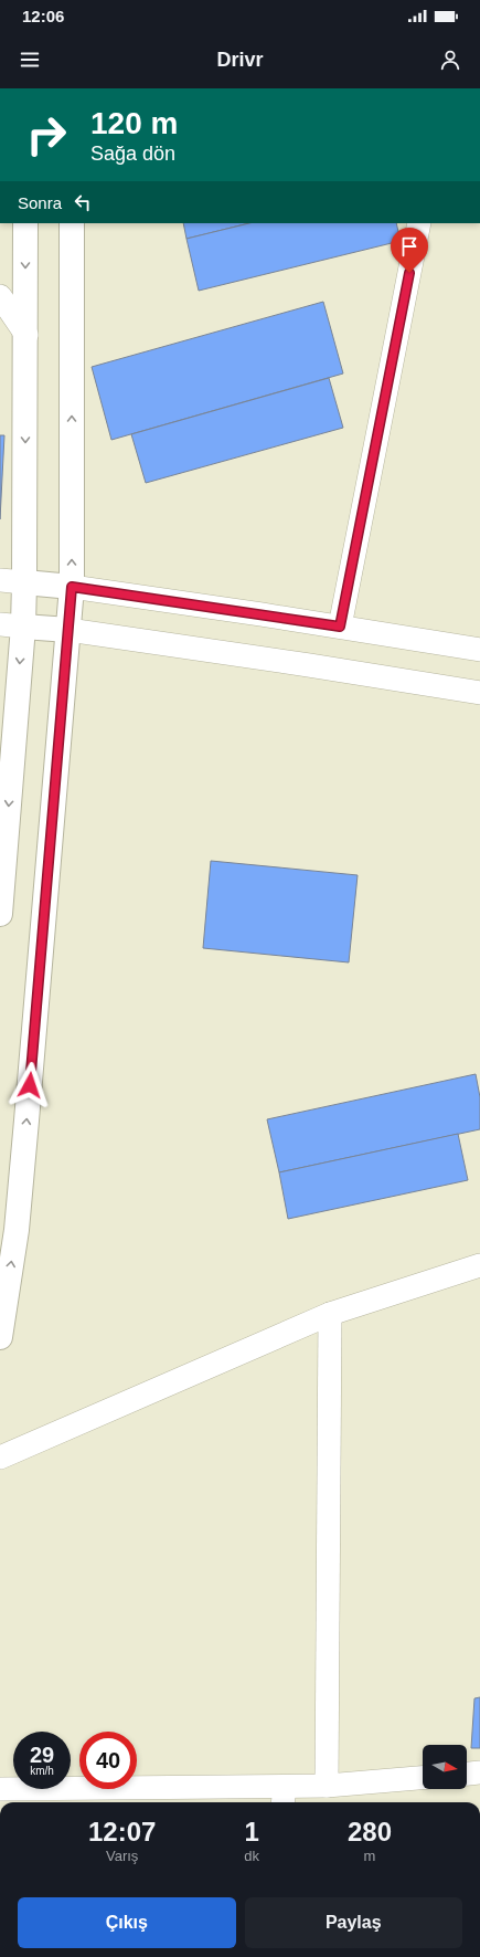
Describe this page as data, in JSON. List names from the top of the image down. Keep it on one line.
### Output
{"north":"right","page":{"status":"12:06","header":"Drivr","turn":["120 m","Sağa dön"],"then":"Sonra","speed":"29 km/h","limit":"40","eta":["12:07","Varış","1","dk","280","m"],"buttons":["Çıkış","Paylaş"]}}
